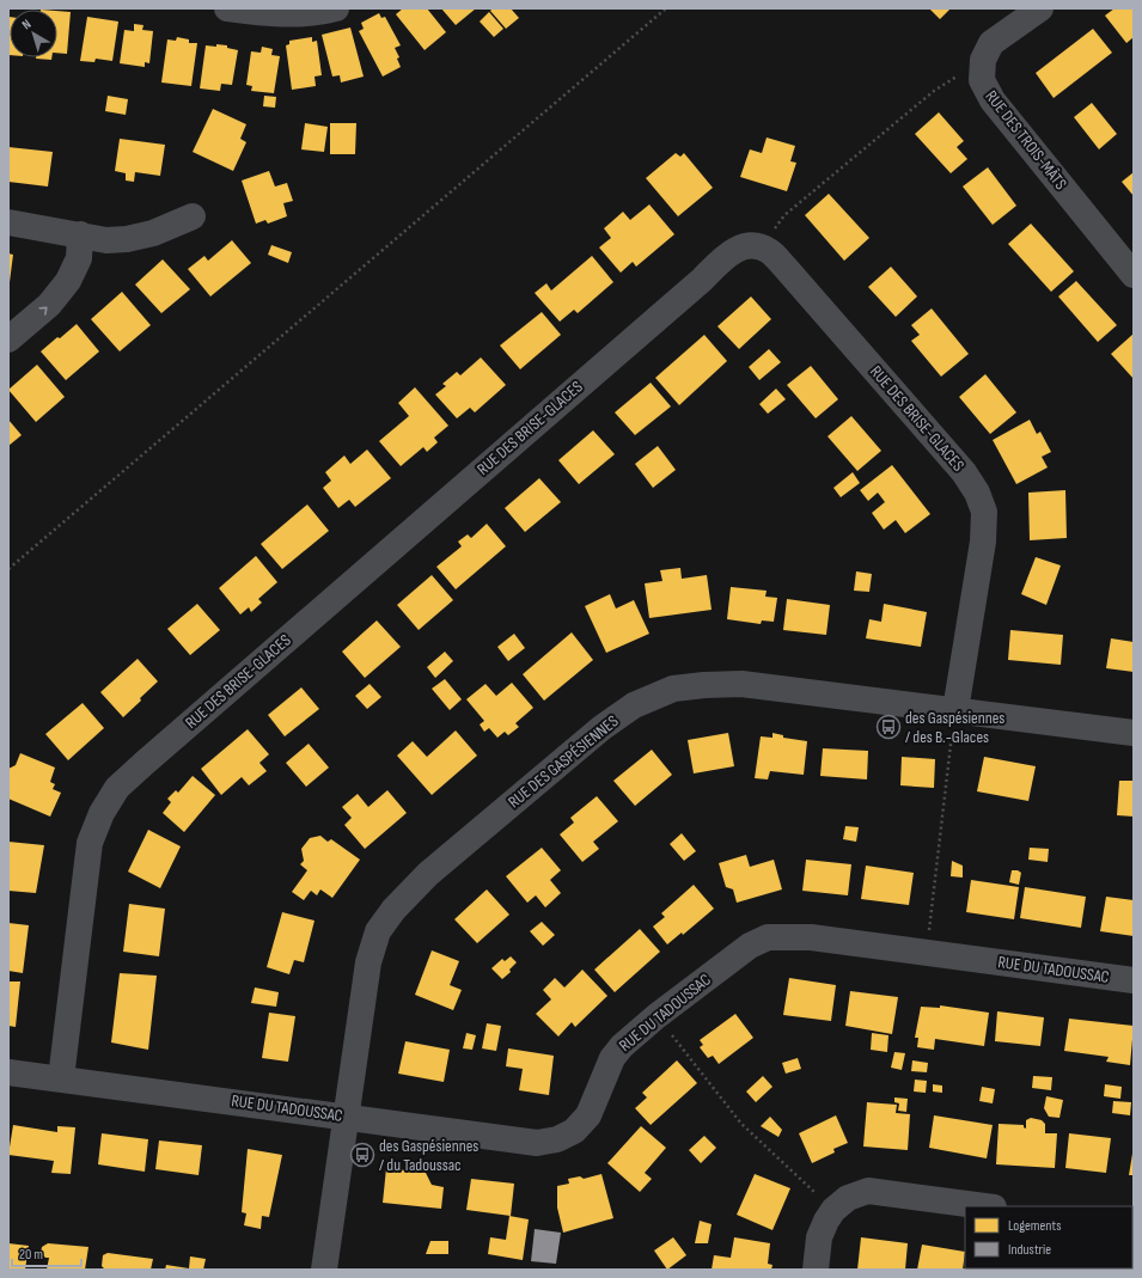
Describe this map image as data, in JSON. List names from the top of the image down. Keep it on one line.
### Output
{"streets":{"street":["RUE DES TROIS-MÂTS","RUE DES BRISE-GLACES","RUE DES GASPÉSIENNES","RUE DU TADOUSSAC"]},"crossings":[["RUE DES BRISE-GLACES","RUE DES GASPÉSIENNES"],["RUE DES BRISE-GLACES","RUE DU TADOUSSAC"],["RUE DES GASPÉSIENNES","RUE DU TADOUSSAC"]],"places":{"bus stop":["des Gaspésiennes / des B.-Glaces","des Gaspésiennes / du Tadoussac"]},"legend":["Logements","Industrie"],"scale_bar":"20 m","north":"top left"}
